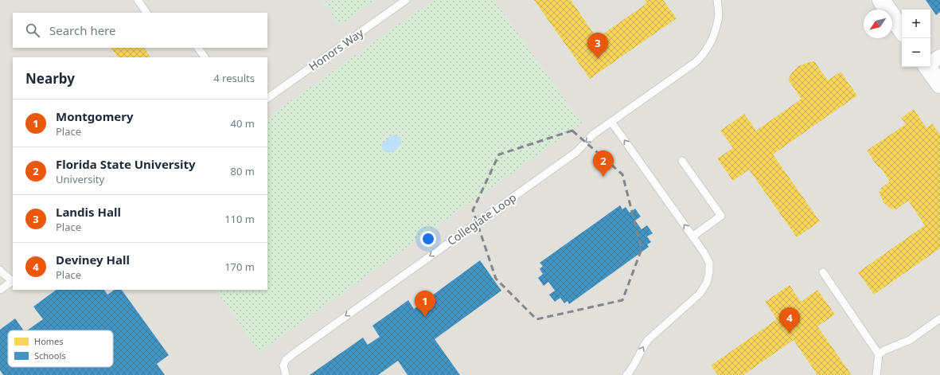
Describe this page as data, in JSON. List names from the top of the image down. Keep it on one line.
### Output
{"streets":{"lane":["Honors Way","Collegiate Loop"]},"one_way":["Collegiate Loop"],"legend":["Homes","Schools"],"north":"bottom left","page":{"map_buttons":["+","−"],"search":"Search here","pins":["3","2","1","4"],"heading":["Nearby","4 results"],"list":[{"mark":"1","name":"Montgomery","note":"Place","value":"40 m"},{"mark":"2","name":"Florida State University","note":"University","value":"80 m"},{"mark":"3","name":"Landis Hall","note":"Place","value":"110 m"},{"mark":"4","name":"Deviney Hall","note":"Place","value":"170 m"}]}}
